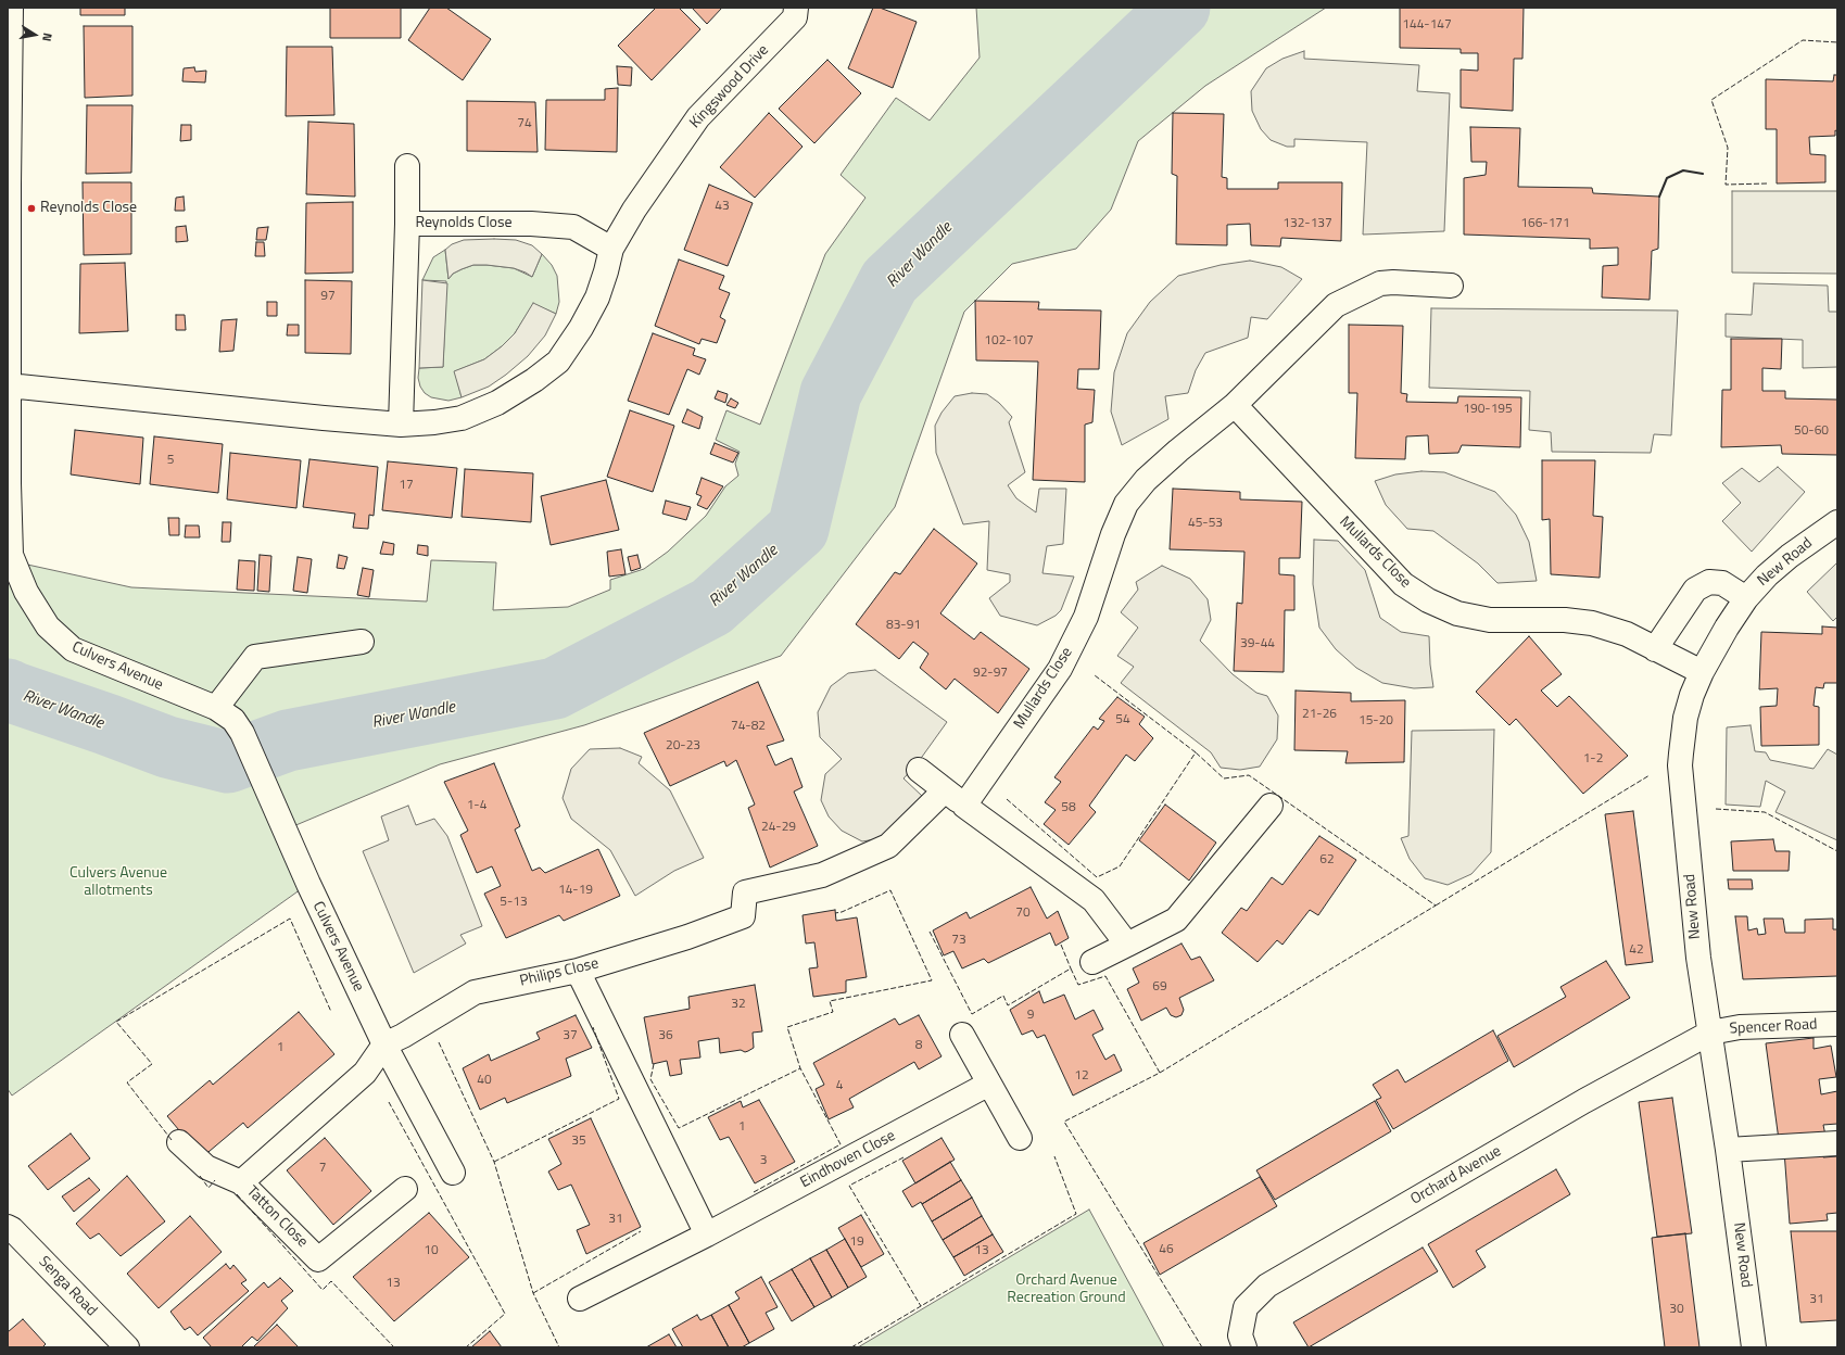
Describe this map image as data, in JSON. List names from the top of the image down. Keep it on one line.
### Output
{"streets":{"street":["Kingswood Drive","Reynolds Close","Mullards Close","New Road","Culvers Avenue","Philips Close","Spencer Road","Eindhoven Close","Orchard Avenue","Tatton Close","Senga Road"]},"crossings":[["Kingswood Drive","Reynolds Close"],["Mullards Close","New Road"],["New Road","Spencer Road"],["New Road","Orchard Avenue"],["Culvers Avenue","Philips Close"],["Culvers Avenue","Tatton Close"],["Philips Close","Tatton Close"],["Spencer Road","Orchard Avenue"]],"water":["River Wandle"],"parks":["Culvers Avenue allotments","Orchard Avenue Recreation Ground"],"places":["Reynolds Close"],"house_numbers":["144-147","74","43","132-137","166-171","97","102-107","190-195","50-60","5","17","45-53","83-91","39-44","92-97","21-26","54","15-20","74-82","20-23","1-2","1-4","58","24-29","62","14-19","5-13","70","73","42","69","32","9","37","36","8","1","12","40","4","1","35","3","7","31","19","46","10","13","13","31","30"],"north":"right"}
